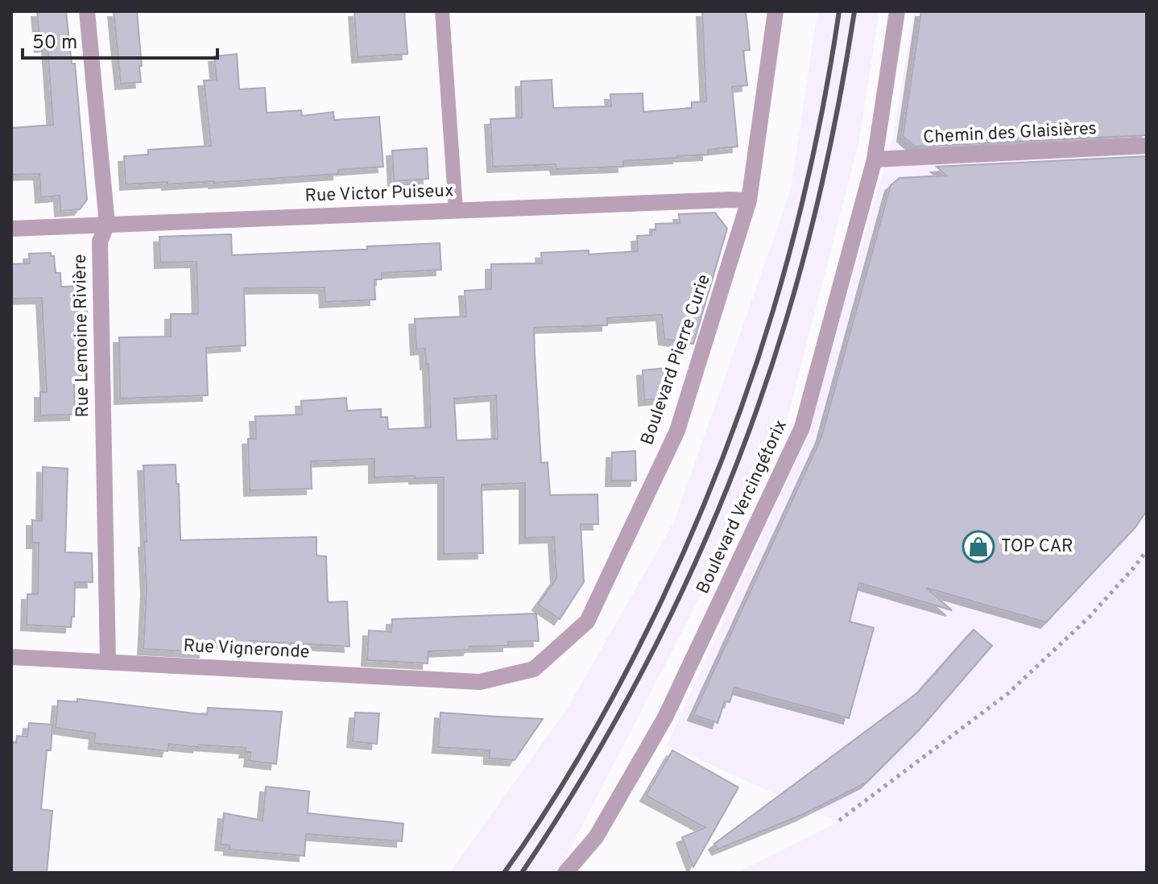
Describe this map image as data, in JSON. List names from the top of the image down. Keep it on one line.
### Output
{"streets":{"street":["Chemin des Glaisières","Rue Victor Puiseux","Rue Lemoine Rivière","Boulevard Pierre Curie","Boulevard Vercingétorix","Rue Vigneronde"]},"crossings":[["Chemin des Glaisières","Boulevard Vercingétorix"],["Rue Victor Puiseux","Rue Lemoine Rivière"],["Rue Victor Puiseux","Boulevard Pierre Curie"],["Rue Lemoine Rivière","Rue Vigneronde"],["Boulevard Pierre Curie","Rue Vigneronde"]],"places":{"shop":["TOP CAR"]},"scale_bar":"50 m"}
